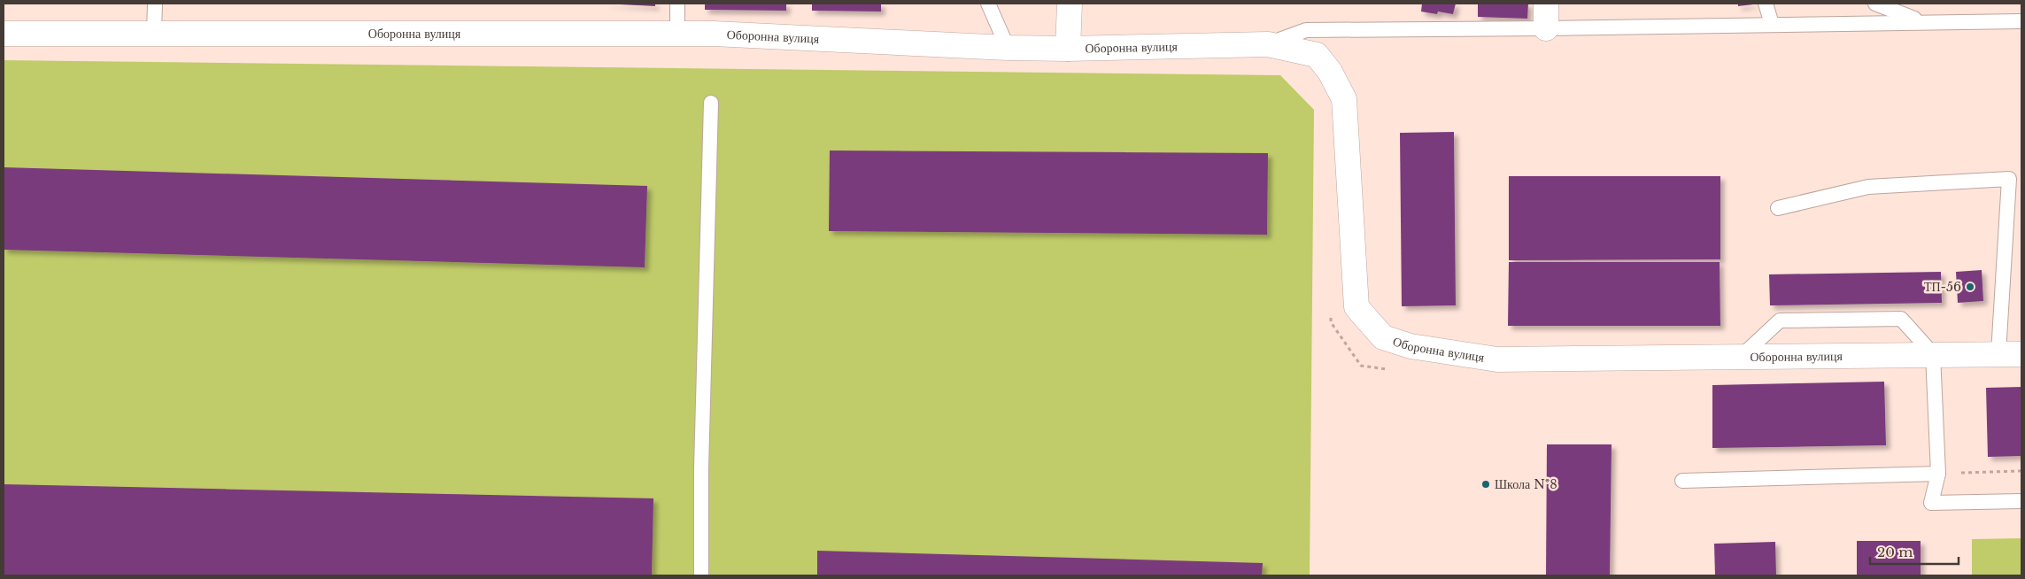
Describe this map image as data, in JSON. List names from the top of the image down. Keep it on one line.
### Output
{"streets":{"street":["Оборонна вулиця"]},"places":["ТП-56","Школа №8"],"scale_bar":"20 m"}
